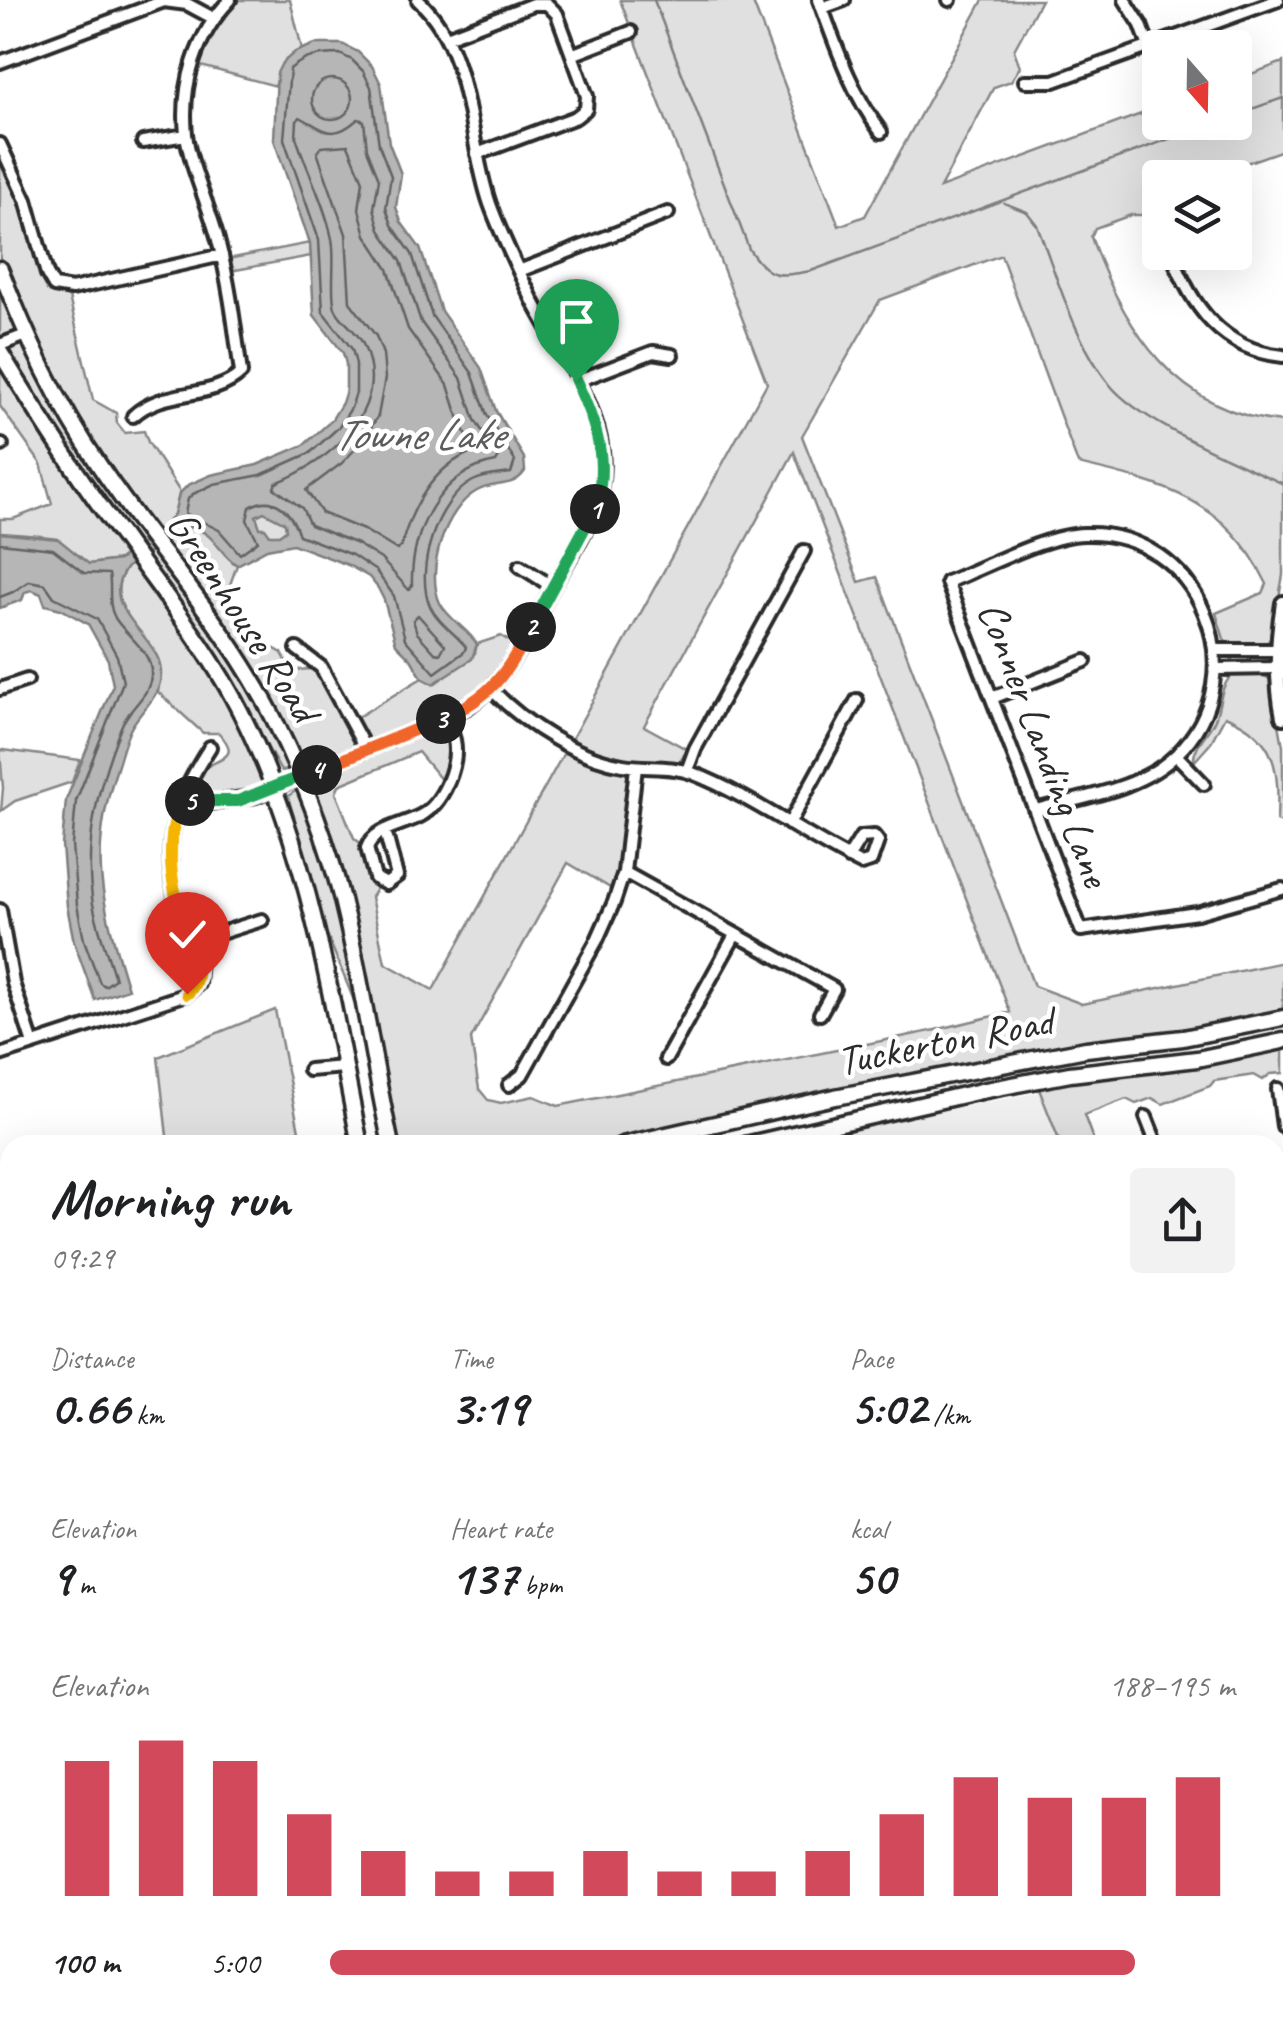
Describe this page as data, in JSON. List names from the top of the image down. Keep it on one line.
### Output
{"streets":{"main road":["Greenhouse Road","Tuckerton Road"],"street":["Conner Landing Lane"]},"water":["Towne Lake"],"north":"bottom","page":{"pins":["1","2","3","4","5"],"heading":["Morning run","09:29"],"stats":[["Distance","0.66 km"],["Time","3:19"],["Pace","5:02 /km"],["Elevation","9 m"],["Heart rate","137 bpm"],["kcal","50"]],"chart":["Elevation","188–195 m"],"list":[{"name":"100 m","note":"5:00"}]}}
